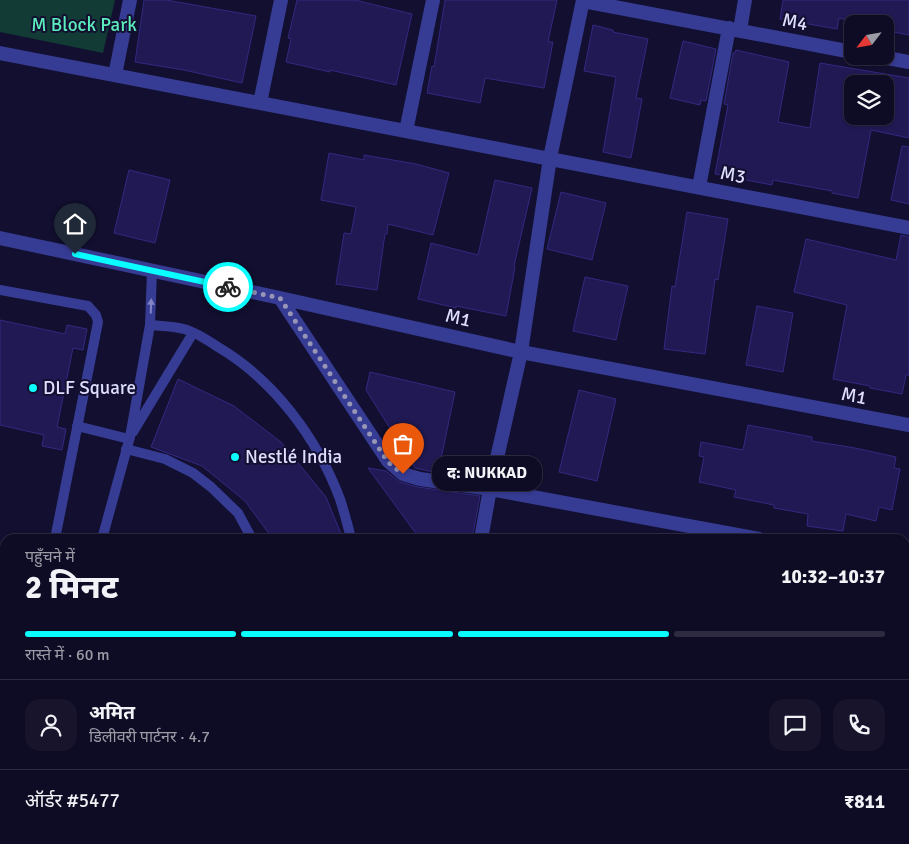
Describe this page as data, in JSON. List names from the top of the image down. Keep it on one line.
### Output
{"streets":{"street":["M4","M3","M1"]},"parks":["M Block Park"],"places":["DLF Square","Nestlé India","द: NUKKAD"],"north":"bottom left","page":{"bubble":"द: NUKKAD","heading":["2 मिनट","पहुँचने में","10:32–10:37"],"panel":["अमित","डिलीवरी पार्टनर · 4.7","ऑर्डर #5477","₹811"],"bar":"रास्ते में · 60 m"}}
